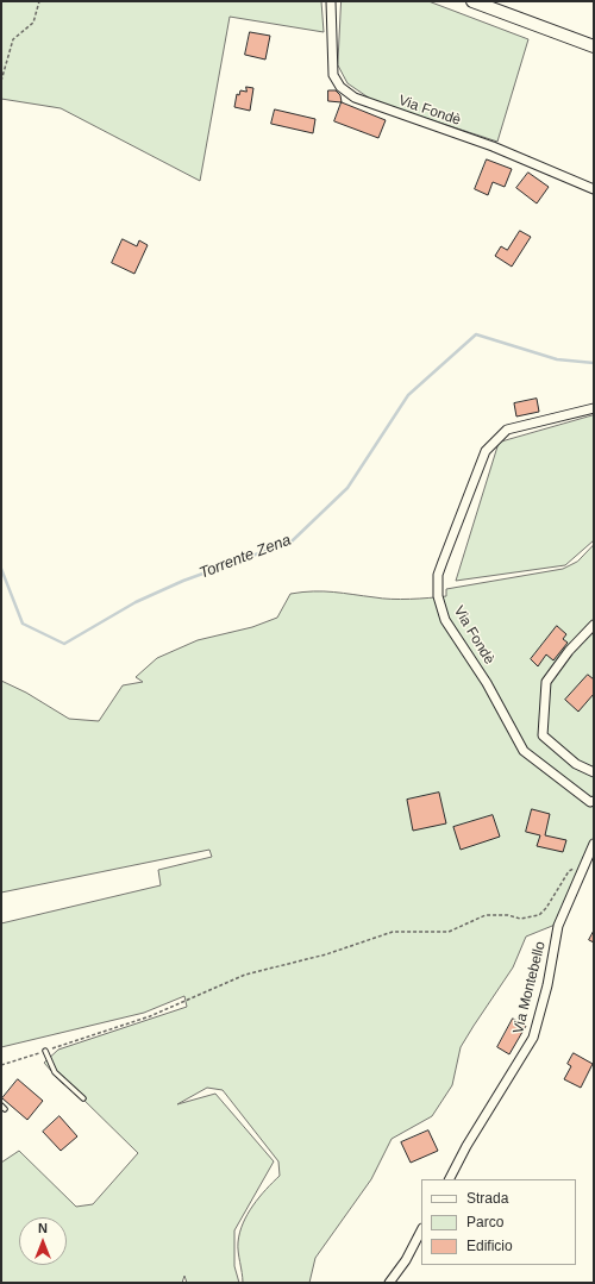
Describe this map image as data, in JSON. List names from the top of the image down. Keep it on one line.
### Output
{"streets":{"street":["Via Fondè","Via Montebello"]},"water":["Torrente Zena"],"legend":["Strada","Parco","Edificio"],"north":"top"}
